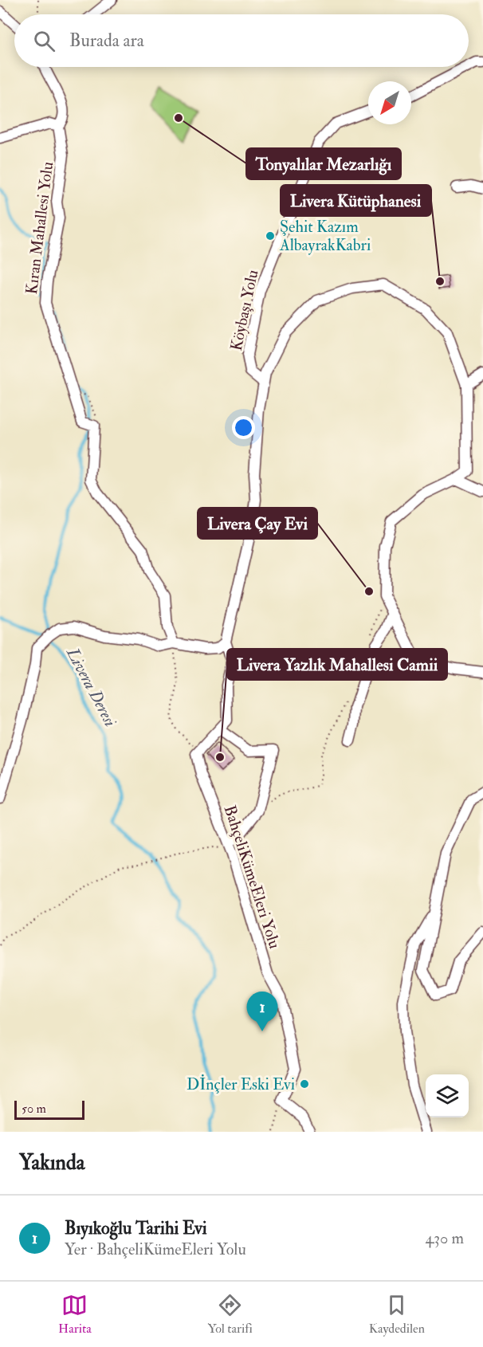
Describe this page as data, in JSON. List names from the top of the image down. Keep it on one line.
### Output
{"streets":{"street":["Kıran Mahallesi Yolu","Köybaşı Yolu","BahçeliKümeEleri Yolu"]},"crossings":[["Köybaşı Yolu","BahçeliKümeEleri Yolu"]],"water":["Livera Deresi"],"places":["Tonyalılar Mezarlığı","Şehit Kazım AlbayrakKabri","Livera Kütüphanesi","Livera Çay Evi","Livera Yazlık Mahallesi Camii","Dİnçler Eski Evi"],"scale_bar":"50 m","north":"bottom left","page":{"search":"Burada ara","pins":"1","scale":"50 m","heading":"Yakında","list":[{"mark":"1","name":"Bıyıkoğlu Tarihi Evi","note":"Yer · BahçeliKümeEleri Yolu","value":"430 m"}],"nav":["Harita","Yol tarifi","Kaydedilen"]}}
